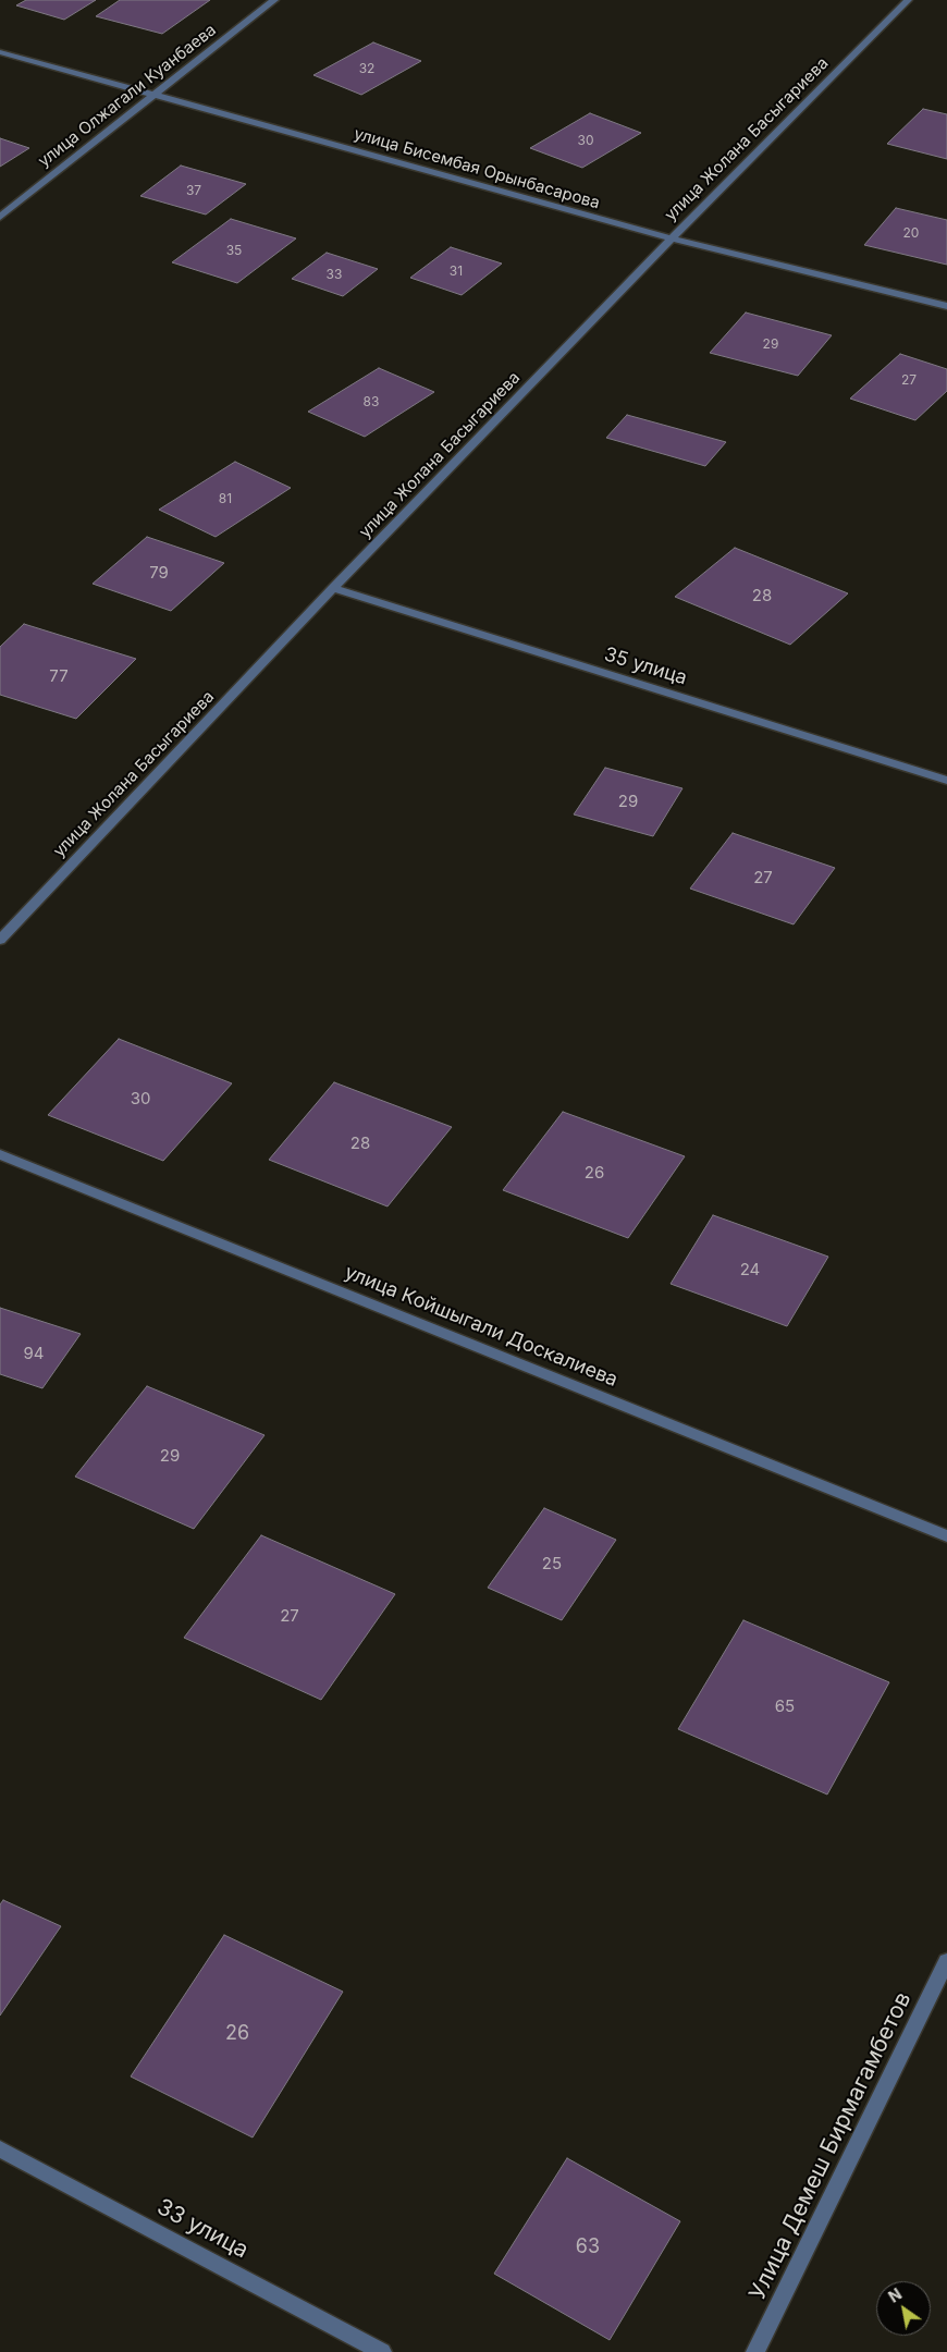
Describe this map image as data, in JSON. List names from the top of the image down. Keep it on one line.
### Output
{"streets":{"street":["улица Олжагали Куанбаева","улица Жолана Басыгариева","улица Бисембая Орынбасарова","35 улица","улица Койшыгали Доскалиева","Улица Демеш Бирмагамбетов","33 улица"]},"crossings":[["улица Олжагали Куанбаева","улица Бисембая Орынбасарова"],["улица Жолана Басыгариева","улица Бисембая Орынбасарова"],["улица Жолана Басыгариева","35 улица"]],"house_numbers":["32","30","37","20","35","31","33","29","27","83","81","79","28","77","29","27","30","28","26","24","94","29","25","27","65","26","63"],"north":"top left"}
